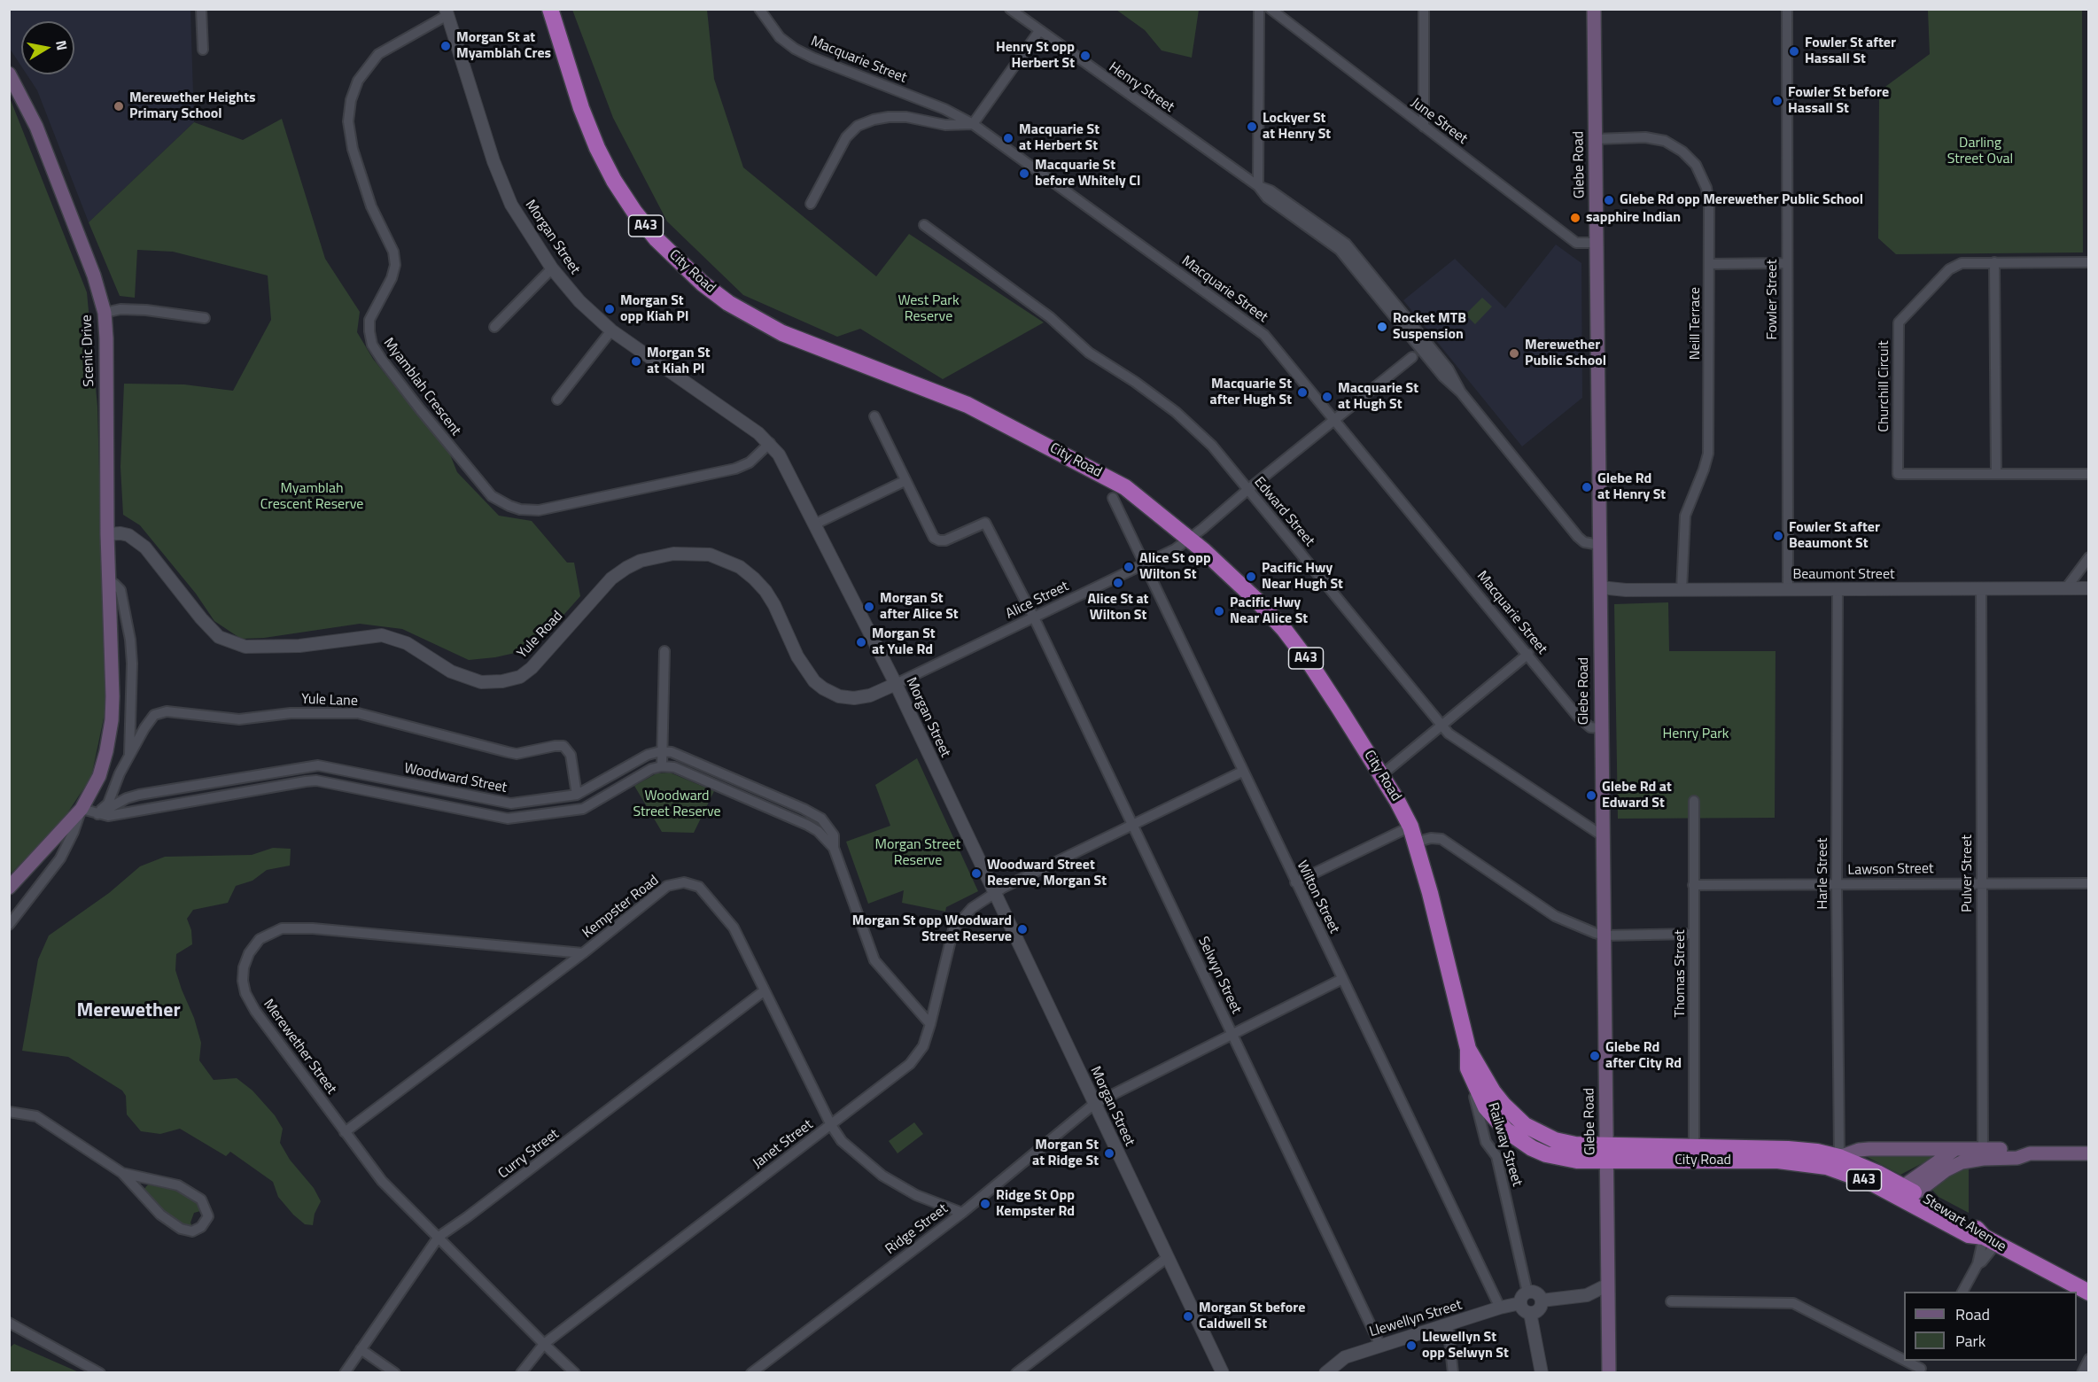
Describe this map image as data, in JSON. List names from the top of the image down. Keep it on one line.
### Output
{"streets":{"highway":["A43","City Road","Stewart Avenue"],"main road":["Glebe Road","Scenic Drive"],"street":["Macquarie Street","Henry Street","June Street","Morgan Street","Fowler Street","Neill Terrace","Churchill Circuit","Myamblah Crescent","Edward Street","Beaumont Street","Alice Street","Yule Road","Yule Lane","Woodward Street","Lawson Street","Harle Street","Pulver Street","Wilton Street","Kempster Road","Thomas Street","Selwyn Street","Merewether Street","Janet Street","Railway Street","Curry Street","Ridge Street","Llewellyn Street"]},"crossings":[["Macquarie Street","Glebe Road"],["Macquarie Street","Alice Street"],["Henry Street","Glebe Road"],["June Street","Glebe Road"],["Glebe Road","A43"],["Glebe Road","City Road"],["Glebe Road","Neill Terrace"],["Glebe Road","Edward Street"],["Glebe Road","Beaumont Street"],["A43","City Road"],["A43","Harle Street"],["A43","Thomas Street"],["A43","Stewart Avenue"],["Morgan Street","Myamblah Crescent"],["Morgan Street","Alice Street"],["Morgan Street","Yule Road"],["Morgan Street","Janet Street"],["Morgan Street","Ridge Street"],["City Road","Alice Street"],["City Road","Railway Street"],["City Road","Stewart Avenue"],["Fowler Street","Beaumont Street"],["Neill Terrace","Beaumont Street"],["Scenic Drive","Yule Road"],["Scenic Drive","Woodward Street"],["Edward Street","Alice Street"],["Beaumont Street","Harle Street"],["Beaumont Street","Pulver Street"],["Alice Street","Yule Road"],["Alice Street","Wilton Street"],["Alice Street","Selwyn Street"],["Yule Lane","Woodward Street"],["Lawson Street","Harle Street"],["Lawson Street","Pulver Street"],["Lawson Street","Thomas Street"],["Harle Street","Stewart Avenue"],["Wilton Street","Janet Street"],["Wilton Street","Ridge Street"],["Wilton Street","Llewellyn Street"],["Kempster Road","Merewether Street"],["Kempster Road","Janet Street"],["Kempster Road","Curry Street"],["Kempster Road","Ridge Street"],["Selwyn Street","Janet Street"],["Selwyn Street","Ridge Street"],["Selwyn Street","Llewellyn Street"],["Merewether Street","Janet Street"],["Merewether Street","Curry Street"],["Railway Street","Llewellyn Street"]],"districts":["Merewether"],"parks":["Darling Street Oval","West Park Reserve","Myamblah Crescent Reserve","Henry Park","Woodward Street Reserve","Morgan Street Reserve"],"places":["Morgan St at Myamblah Cres","Fowler St after Hassall St","Henry St opp Herbert St","Fowler St before Hassall St","Merewether Heights Primary School","Lockyer St at Henry St","Macquarie St at Herbert St","Macquarie St before Whitely Cl","Glebe Rd opp Merewether Public School","sapphire Indian","Morgan St opp Kiah Pl","Rocket MTB Suspension","Merewether Public School","Morgan St at Kiah Pl","Macquarie St after Hugh St","Macquarie St at Hugh St","Glebe Rd at Henry St","Fowler St after Beaumont St","Alice St opp Wilton St","Pacific Hwy Near Hugh St","Alice St at Wilton St","Morgan St after Alice St","Pacific Hwy Near Alice St","Morgan St at Yule Rd","Glebe Rd at Edward St","Woodward Street Reserve, Morgan St","Morgan St opp Woodward Street Reserve","Glebe Rd after City Rd","Morgan St at Ridge St","Ridge St Opp Kempster Rd","Morgan St before Caldwell St","Llewellyn St opp Selwyn St"],"legend":["Road","Park"],"north":"right"}
